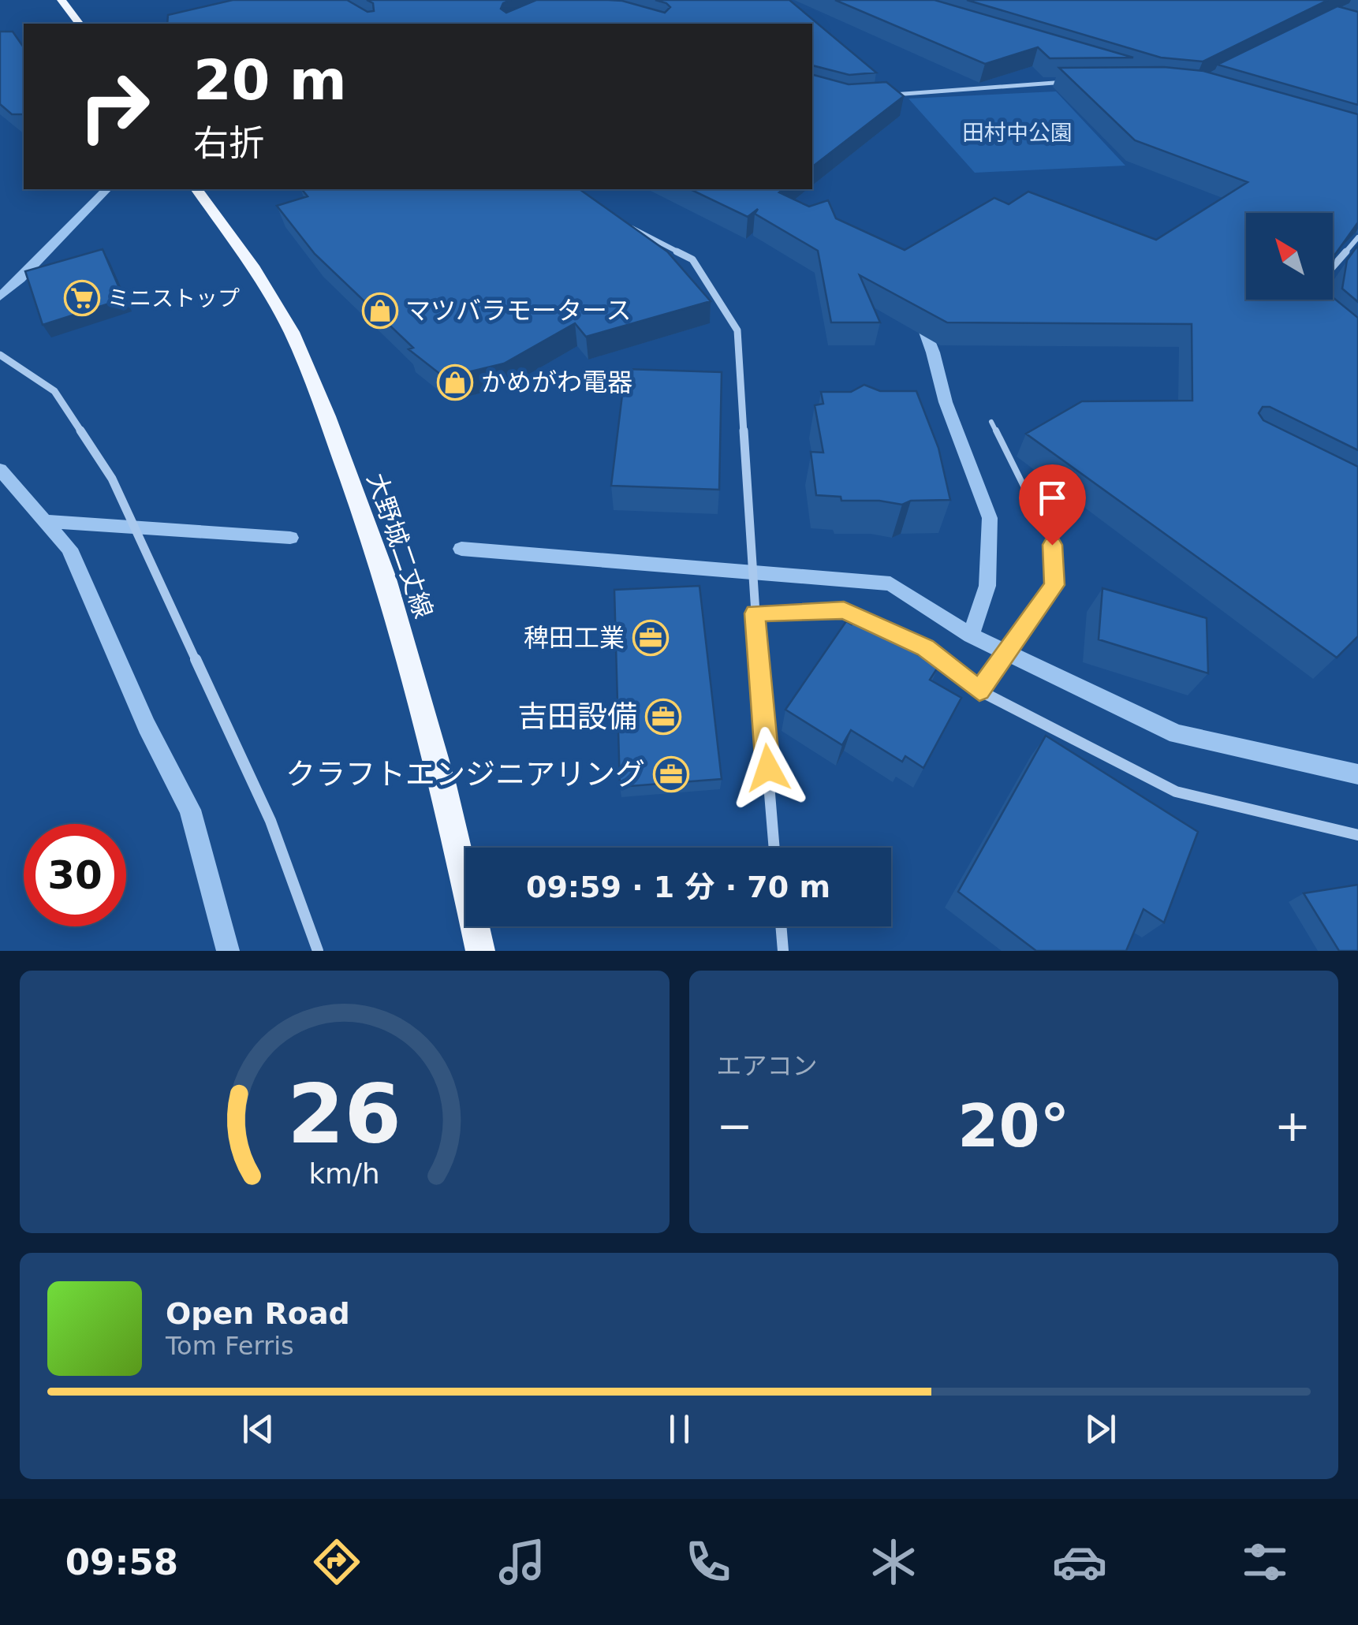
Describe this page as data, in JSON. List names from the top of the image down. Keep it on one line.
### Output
{"streets":{"main road":["大野城二丈線"]},"parks":["田村中公園"],"places":{"supermarket":["ミニストップ"],"shop":["マツバラモータース","かめがわ電器"],"office":["稗田工業","吉田設備","クラフトエンジニアリング"]},"north":"top left","page":{"turn":["20 m","右折"],"limit":"30","trip":"09:59 · 1 分 · 70 m","tile":"エアコン","heat":["−","20°","+"],"song":["Open Road","Tom Ferris"],"tabs":"09:58","gauge":["26","km/h"]}}
